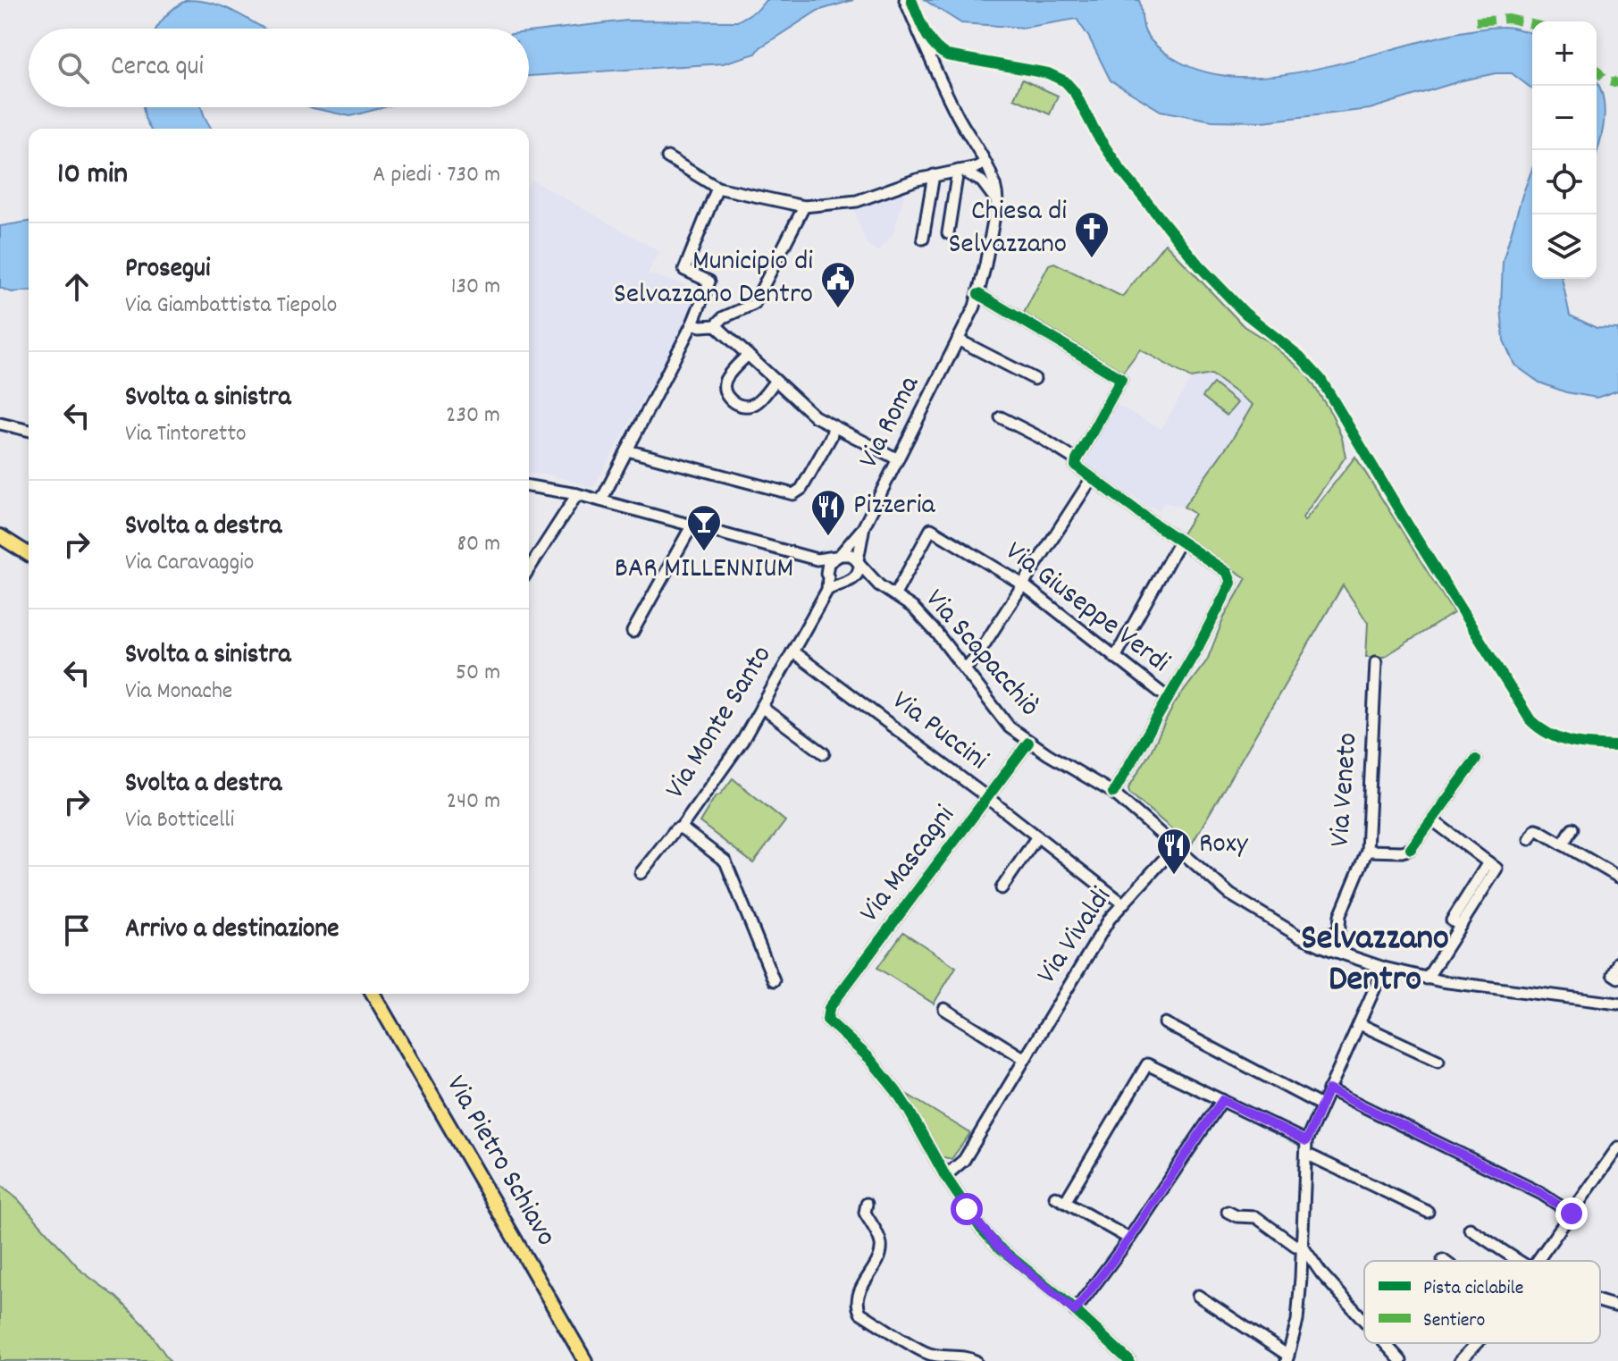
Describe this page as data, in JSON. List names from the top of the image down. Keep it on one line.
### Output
{"streets":{"main road":["Via Pietro Schiavo"],"street":["Via Roma","Via Giuseppe Verdi","Via Scapacchiò","Via Monte Santo","Via Puccini","Via Veneto","Via Mascagni","Via Vivaldi"]},"crossings":[["Via Roma","Via Scapacchiò"],["Via Roma","Via Monte Santo"],["Via Giuseppe Verdi","Via Scapacchiò"],["Via Scapacchiò","Via Monte Santo"],["Via Scapacchiò","Via Veneto"],["Via Scapacchiò","Via Mascagni"],["Via Scapacchiò","Via Vivaldi"],["Via Monte Santo","Via Puccini"],["Via Puccini","Via Mascagni"],["Via Puccini","Via Vivaldi"],["Via Mascagni","Via Vivaldi"]],"districts":["Selvazzano Dentro"],"places":{"church":["Chiesa di Selvazzano"],"public building":["Municipio di Selvazzano Dentro"],"restaurant":["Pizzeria","Roxy"],"bar":["BAR MILLENNIUM"]},"legend":["Pista ciclabile","Sentiero"],"page":{"map_buttons":["+","−"],"search":"Cerca qui","heading":["10 min","A piedi · 730 m"],"list":[["Prosegui","Via Giambattista Tiepolo","130 m"],["Svolta a sinistra","Via Tintoretto","230 m"],["Svolta a destra","Via Caravaggio","80 m"],["Svolta a sinistra","Via Monache","50 m"],["Svolta a destra","Via Botticelli","240 m"],"Arrivo a destinazione"]}}
